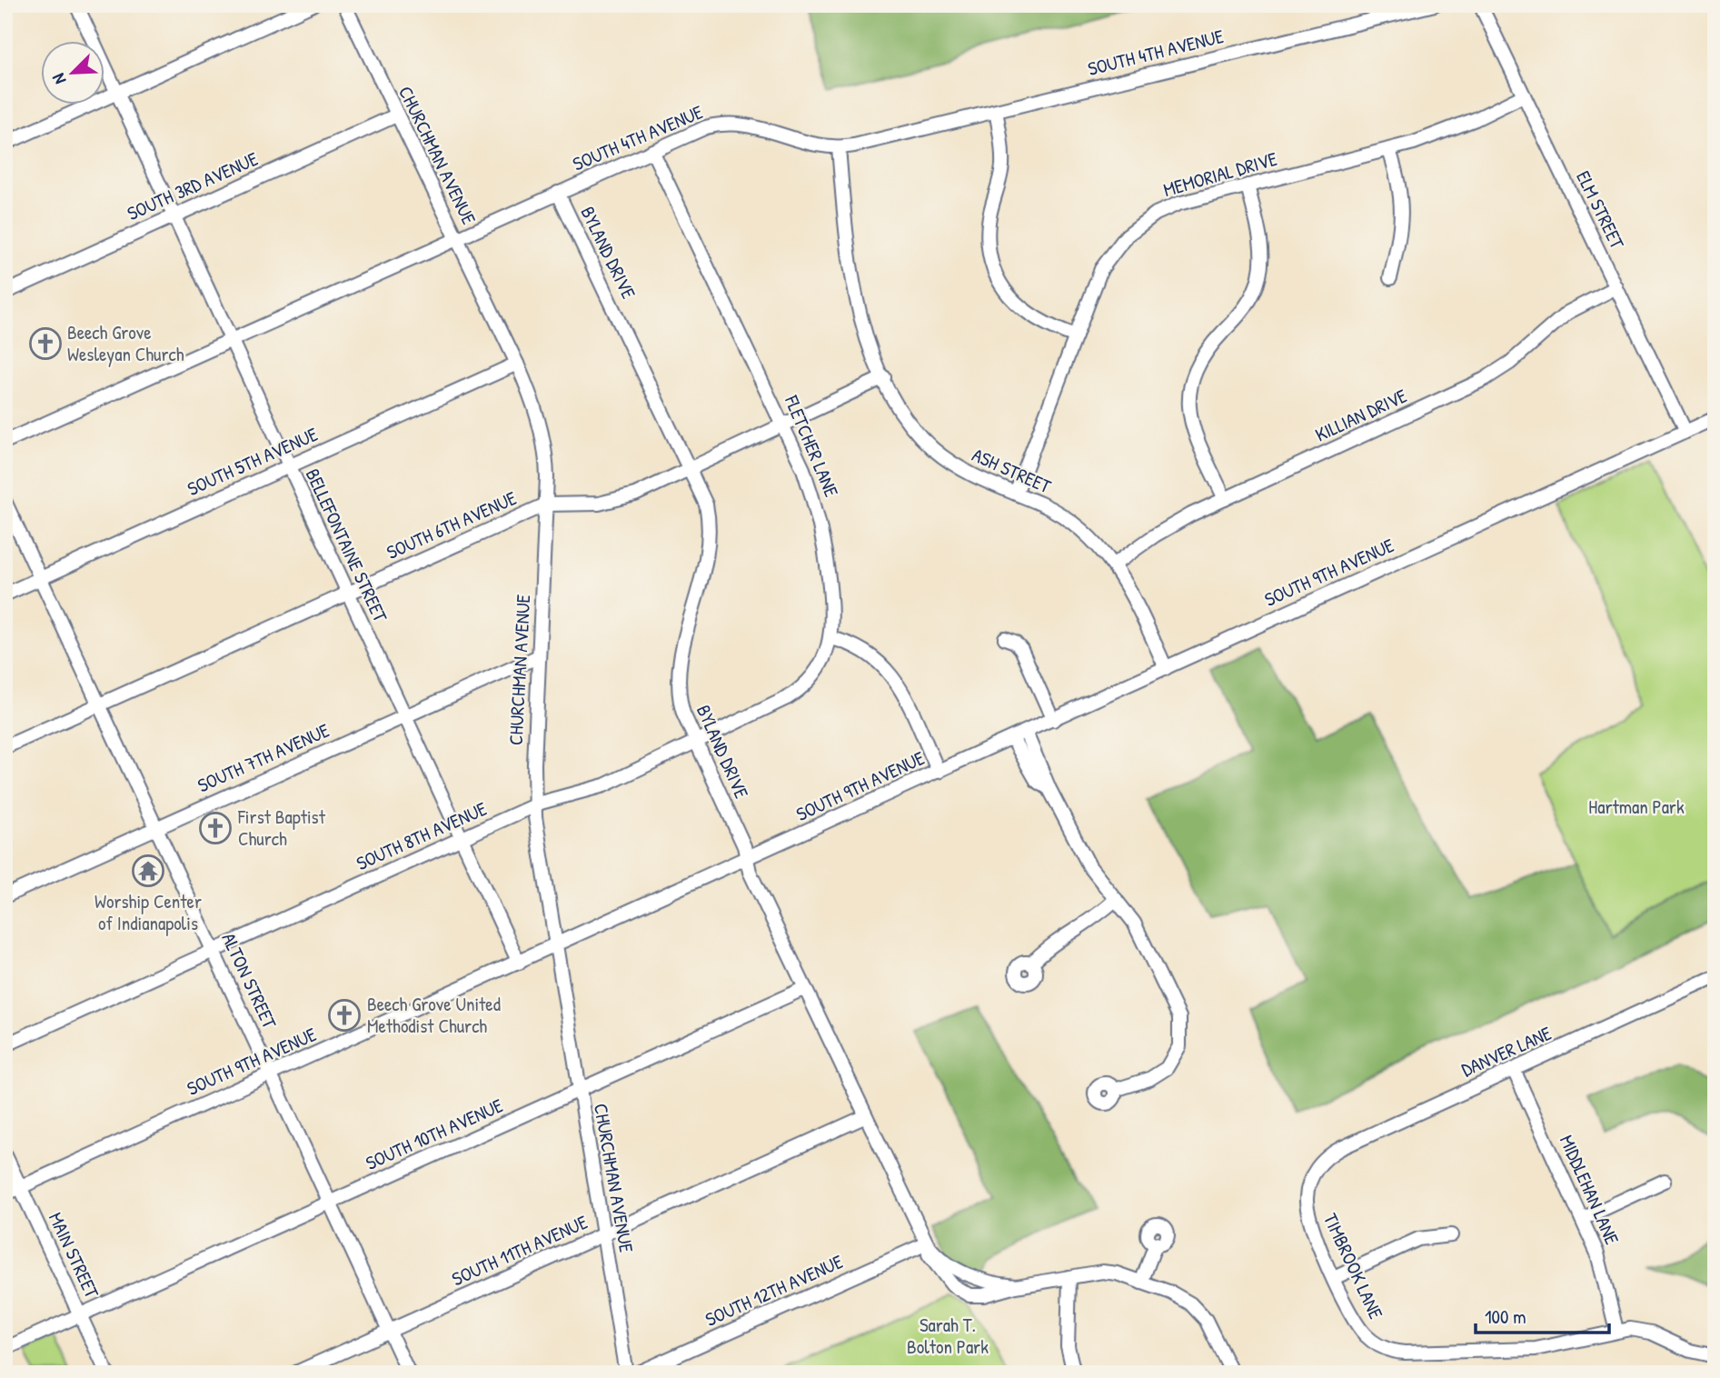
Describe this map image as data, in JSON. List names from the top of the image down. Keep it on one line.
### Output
{"streets":{"street":["SOUTH 4TH AVENUE","CHURCHMAN AVENUE","MEMORIAL DRIVE","SOUTH 3RD AVENUE","ELM STREET","BYLAND DRIVE","KILLIAN DRIVE","FLETCHER LANE","SOUTH 5TH AVENUE","ASH STREET","SOUTH 6TH AVENUE","BELLEFONTAINE STREET","SOUTH 9TH AVENUE","SOUTH 7TH AVENUE","SOUTH 8TH AVENUE","ALTON STREET","DANVER LANE","SOUTH 10TH AVENUE","MIDDLEHAN LANE","SOUTH 11TH AVENUE","MAIN STREET","TIMBROOK LANE","SOUTH 12TH AVENUE"]},"crossings":[["SOUTH 4TH AVENUE","CHURCHMAN AVENUE"],["SOUTH 4TH AVENUE","BYLAND DRIVE"],["SOUTH 4TH AVENUE","FLETCHER LANE"],["SOUTH 4TH AVENUE","ASH STREET"],["SOUTH 4TH AVENUE","BELLEFONTAINE STREET"],["CHURCHMAN AVENUE","SOUTH 3RD AVENUE"],["CHURCHMAN AVENUE","SOUTH 5TH AVENUE"],["CHURCHMAN AVENUE","SOUTH 6TH AVENUE"],["CHURCHMAN AVENUE","SOUTH 9TH AVENUE"],["CHURCHMAN AVENUE","SOUTH 7TH AVENUE"],["CHURCHMAN AVENUE","SOUTH 8TH AVENUE"],["CHURCHMAN AVENUE","SOUTH 10TH AVENUE"],["CHURCHMAN AVENUE","SOUTH 11TH AVENUE"],["MEMORIAL DRIVE","ELM STREET"],["MEMORIAL DRIVE","ASH STREET"],["SOUTH 3RD AVENUE","BELLEFONTAINE STREET"],["ELM STREET","KILLIAN DRIVE"],["ELM STREET","SOUTH 9TH AVENUE"],["BYLAND DRIVE","SOUTH 6TH AVENUE"],["BYLAND DRIVE","SOUTH 9TH AVENUE"],["BYLAND DRIVE","SOUTH 8TH AVENUE"],["BYLAND DRIVE","SOUTH 10TH AVENUE"],["BYLAND DRIVE","SOUTH 11TH AVENUE"],["BYLAND DRIVE","SOUTH 12TH AVENUE"],["KILLIAN DRIVE","ASH STREET"],["FLETCHER LANE","SOUTH 6TH AVENUE"],["FLETCHER LANE","SOUTH 8TH AVENUE"],["SOUTH 5TH AVENUE","BELLEFONTAINE STREET"],["SOUTH 5TH AVENUE","ALTON STREET"],["ASH STREET","SOUTH 6TH AVENUE"],["ASH STREET","SOUTH 9TH AVENUE"],["SOUTH 6TH AVENUE","BELLEFONTAINE STREET"],["SOUTH 6TH AVENUE","ALTON STREET"],["BELLEFONTAINE STREET","SOUTH 9TH AVENUE"],["BELLEFONTAINE STREET","SOUTH 7TH AVENUE"],["BELLEFONTAINE STREET","SOUTH 8TH AVENUE"],["SOUTH 9TH AVENUE","ALTON STREET"],["SOUTH 9TH AVENUE","MAIN STREET"],["SOUTH 7TH AVENUE","ALTON STREET"],["SOUTH 8TH AVENUE","ALTON STREET"],["ALTON STREET","SOUTH 10TH AVENUE"],["ALTON STREET","SOUTH 11TH AVENUE"],["DANVER LANE","MIDDLEHAN LANE"],["DANVER LANE","TIMBROOK LANE"],["SOUTH 10TH AVENUE","MAIN STREET"],["MIDDLEHAN LANE","TIMBROOK LANE"]],"parks":["Hartman Park","Sarah T. Bolton Park"],"places":{"church":["Beech Grove Wesleyan Church","First Baptist Church","Beech Grove United Methodist Church"],"temple":["Worship Center of Indianapolis"]},"scale_bar":"100 m","north":"bottom left"}
